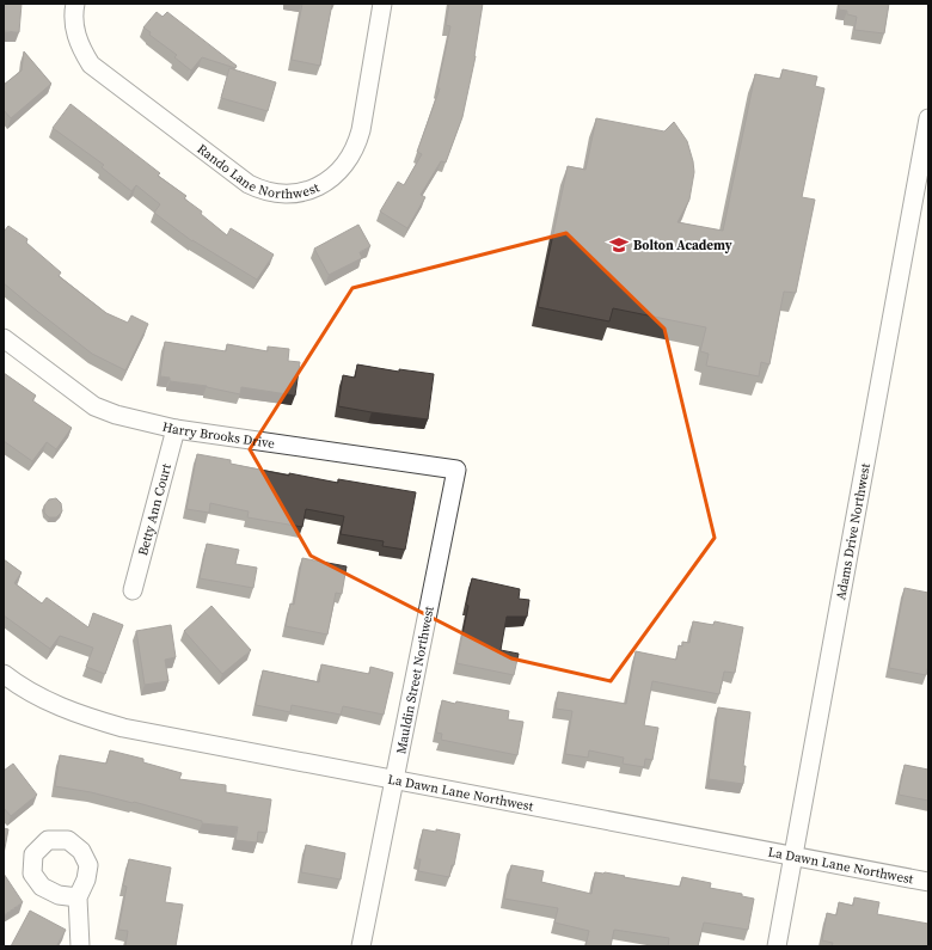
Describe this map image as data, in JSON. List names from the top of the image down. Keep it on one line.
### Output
{"streets":{"street":["Rando Lane Northwest","Harry Brooks Drive","Betty Ann Court","Adams Drive Northwest","Mauldin Street Northwest","La Dawn Lane Northwest"]},"crossings":[["Harry Brooks Drive","Betty Ann Court"],["Harry Brooks Drive","Mauldin Street Northwest"],["Adams Drive Northwest","La Dawn Lane Northwest"],["Mauldin Street Northwest","La Dawn Lane Northwest"]],"places":{"school or university":["Bolton Academy"]}}
